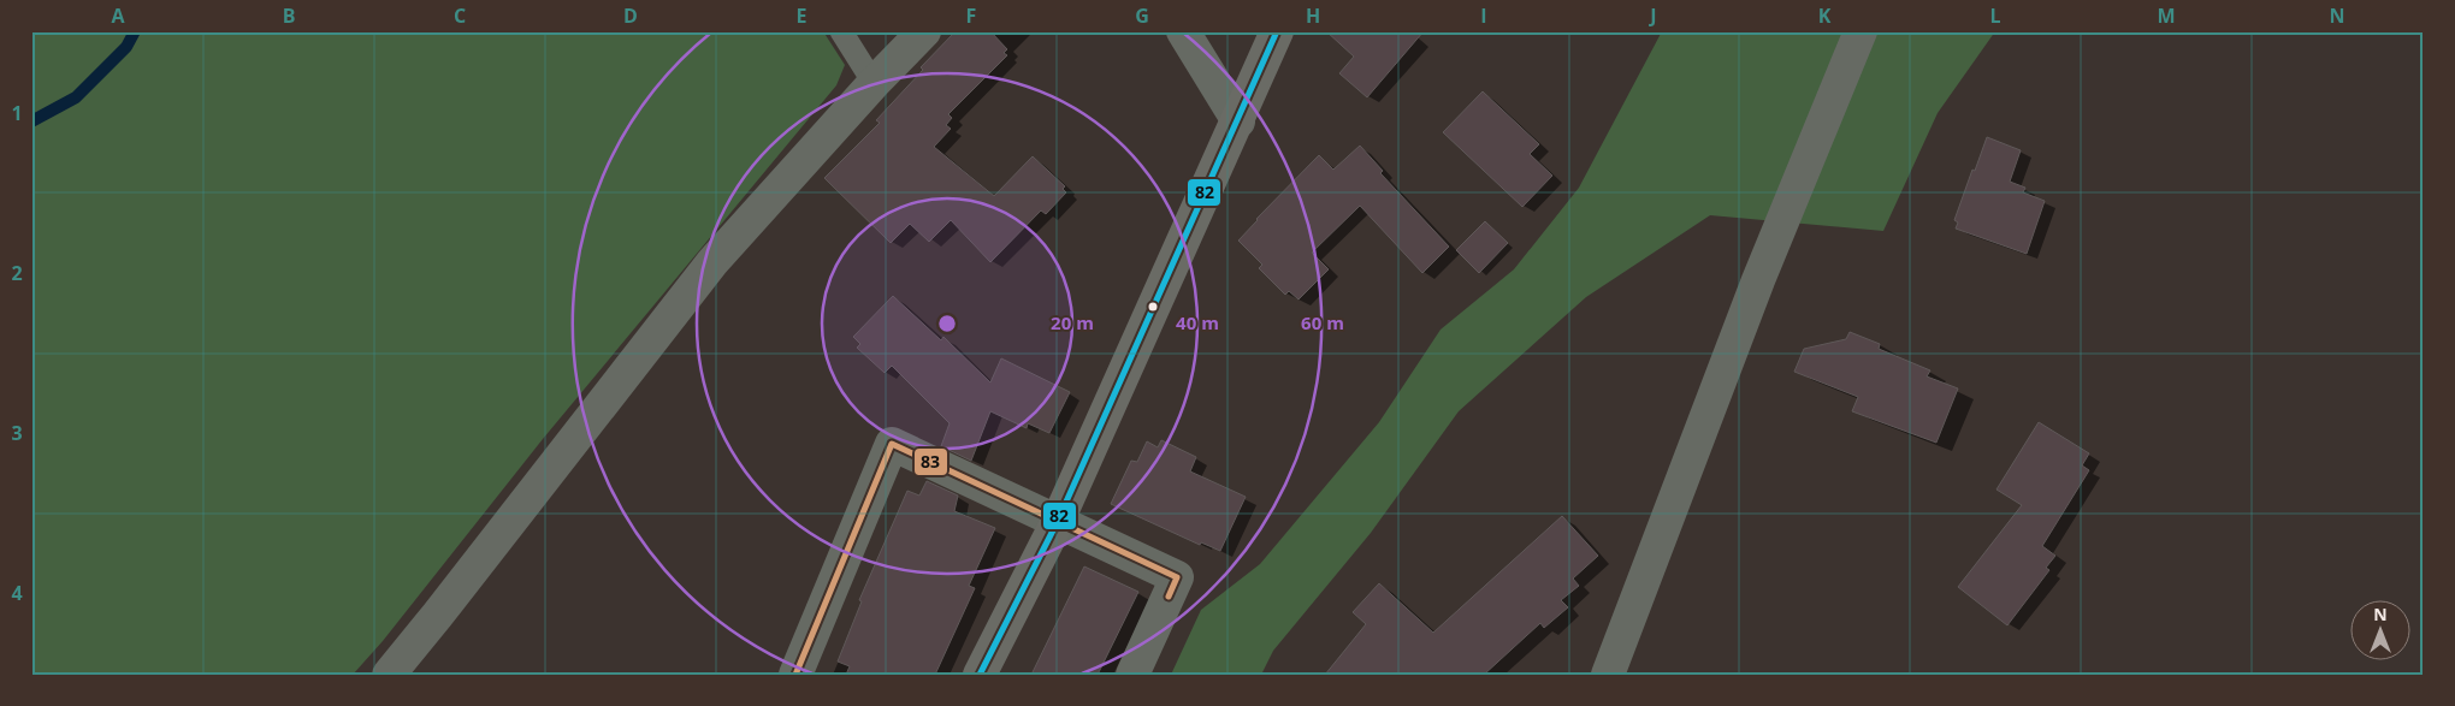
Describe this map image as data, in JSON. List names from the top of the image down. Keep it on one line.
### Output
{"lines":["transit line 82","transit line 83"],"north":"top","grid":{"columns":["A","B","C","D","E","F","G","H","I","J","K","L","M","N"],"rows":["1","2","3","4"]},"rings":["20 m","40 m","60 m"]}
